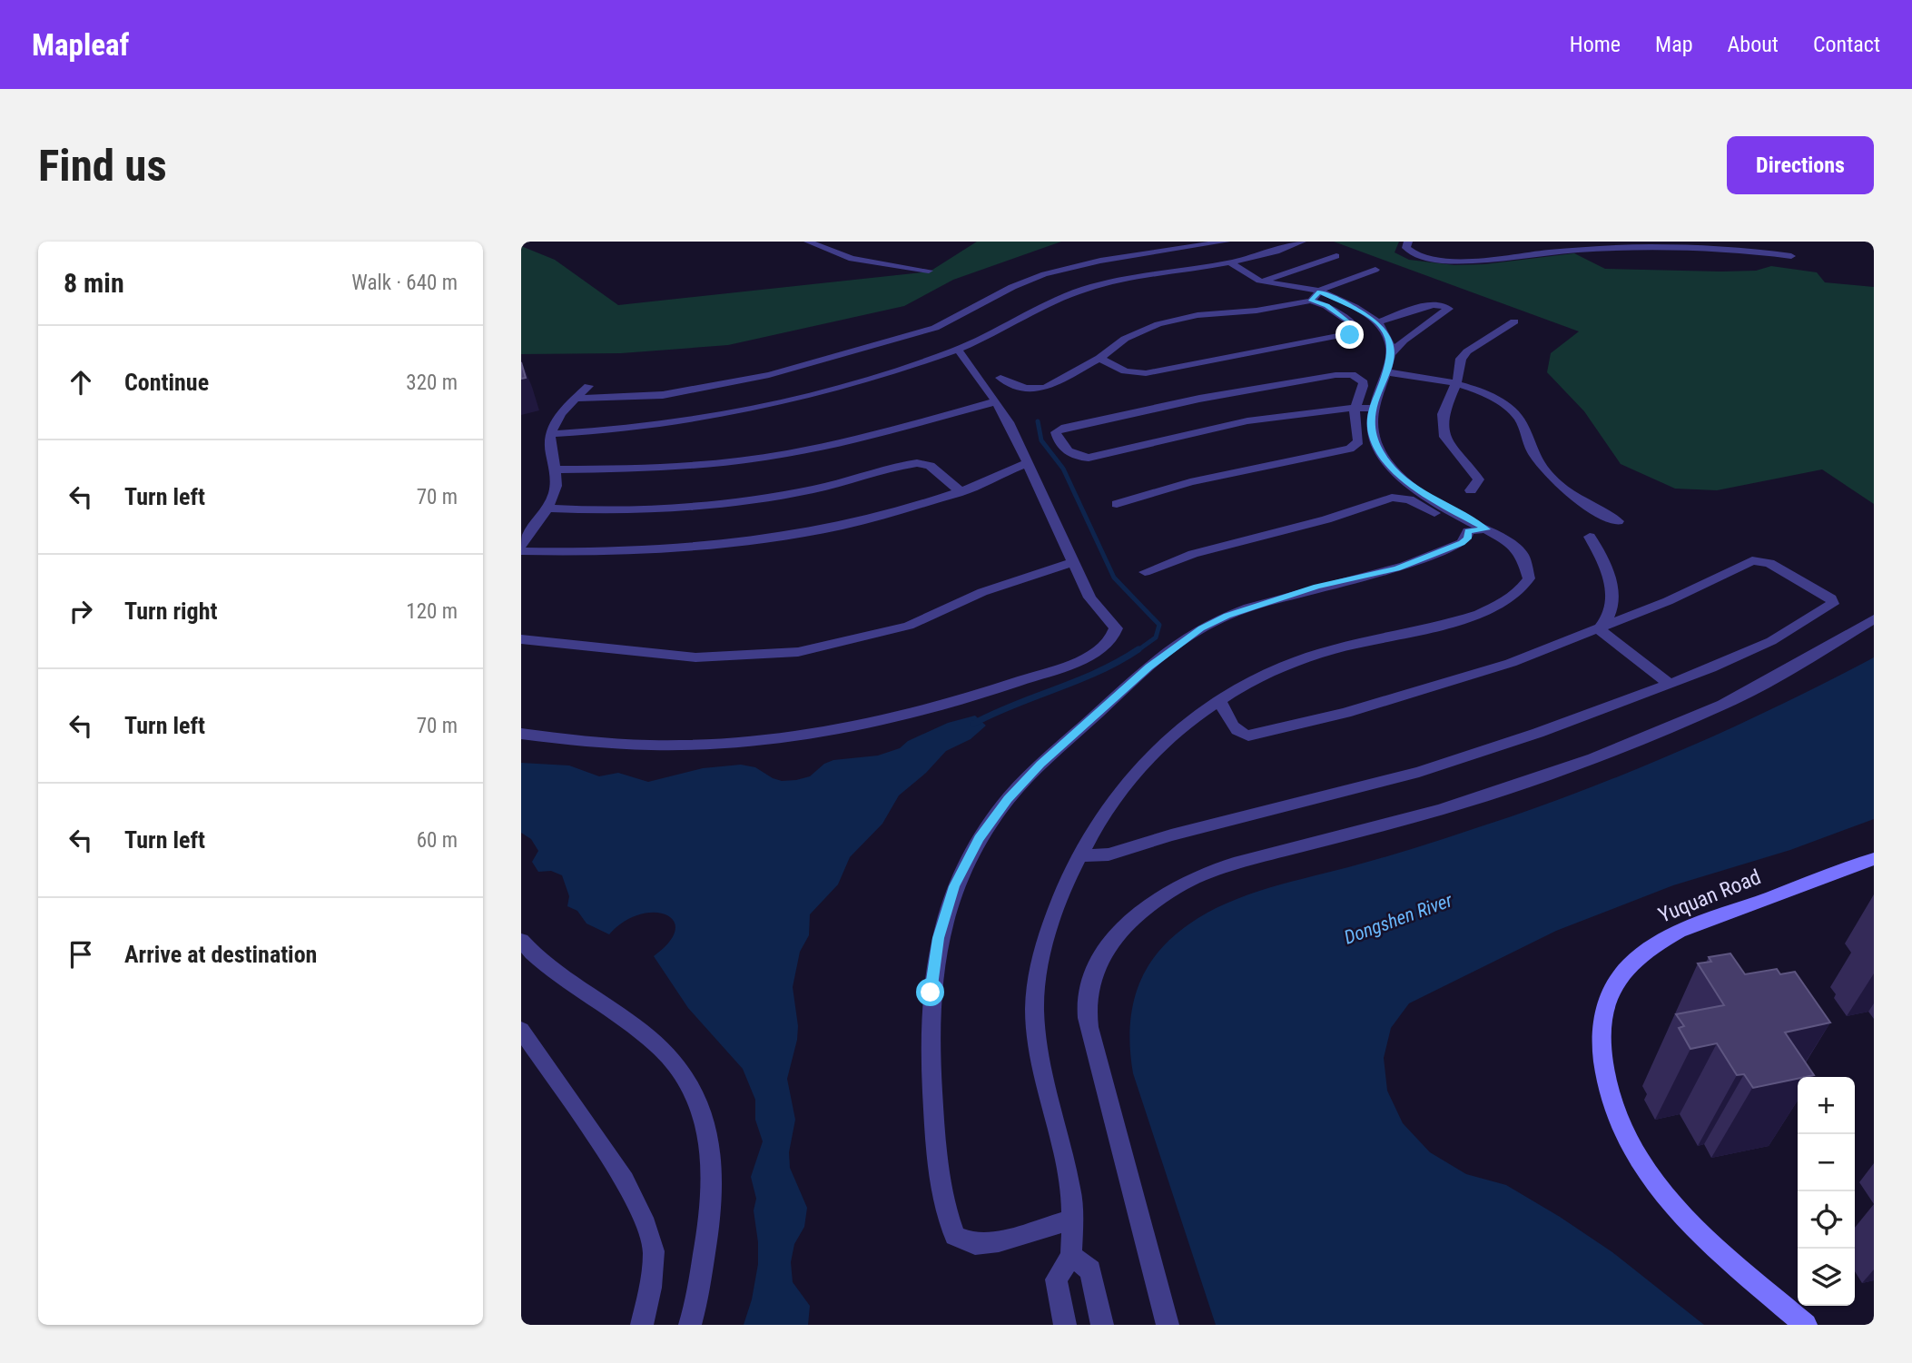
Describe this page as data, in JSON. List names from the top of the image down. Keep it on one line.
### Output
{"streets":{"street":["Yuquan Road"]},"water":["Dongshen River"],"page":{"header":"Mapleaf","nav":["Home","Map","About","Contact"],"buttons":"Directions","title":"Find us","heading":["8 min","Walk · 640 m"],"list":[["Continue","320 m"],["Turn left","70 m"],["Turn right","120 m"],["Turn left","70 m"],["Turn left","60 m"],"Arrive at destination"],"map_buttons":["+","−"]}}
